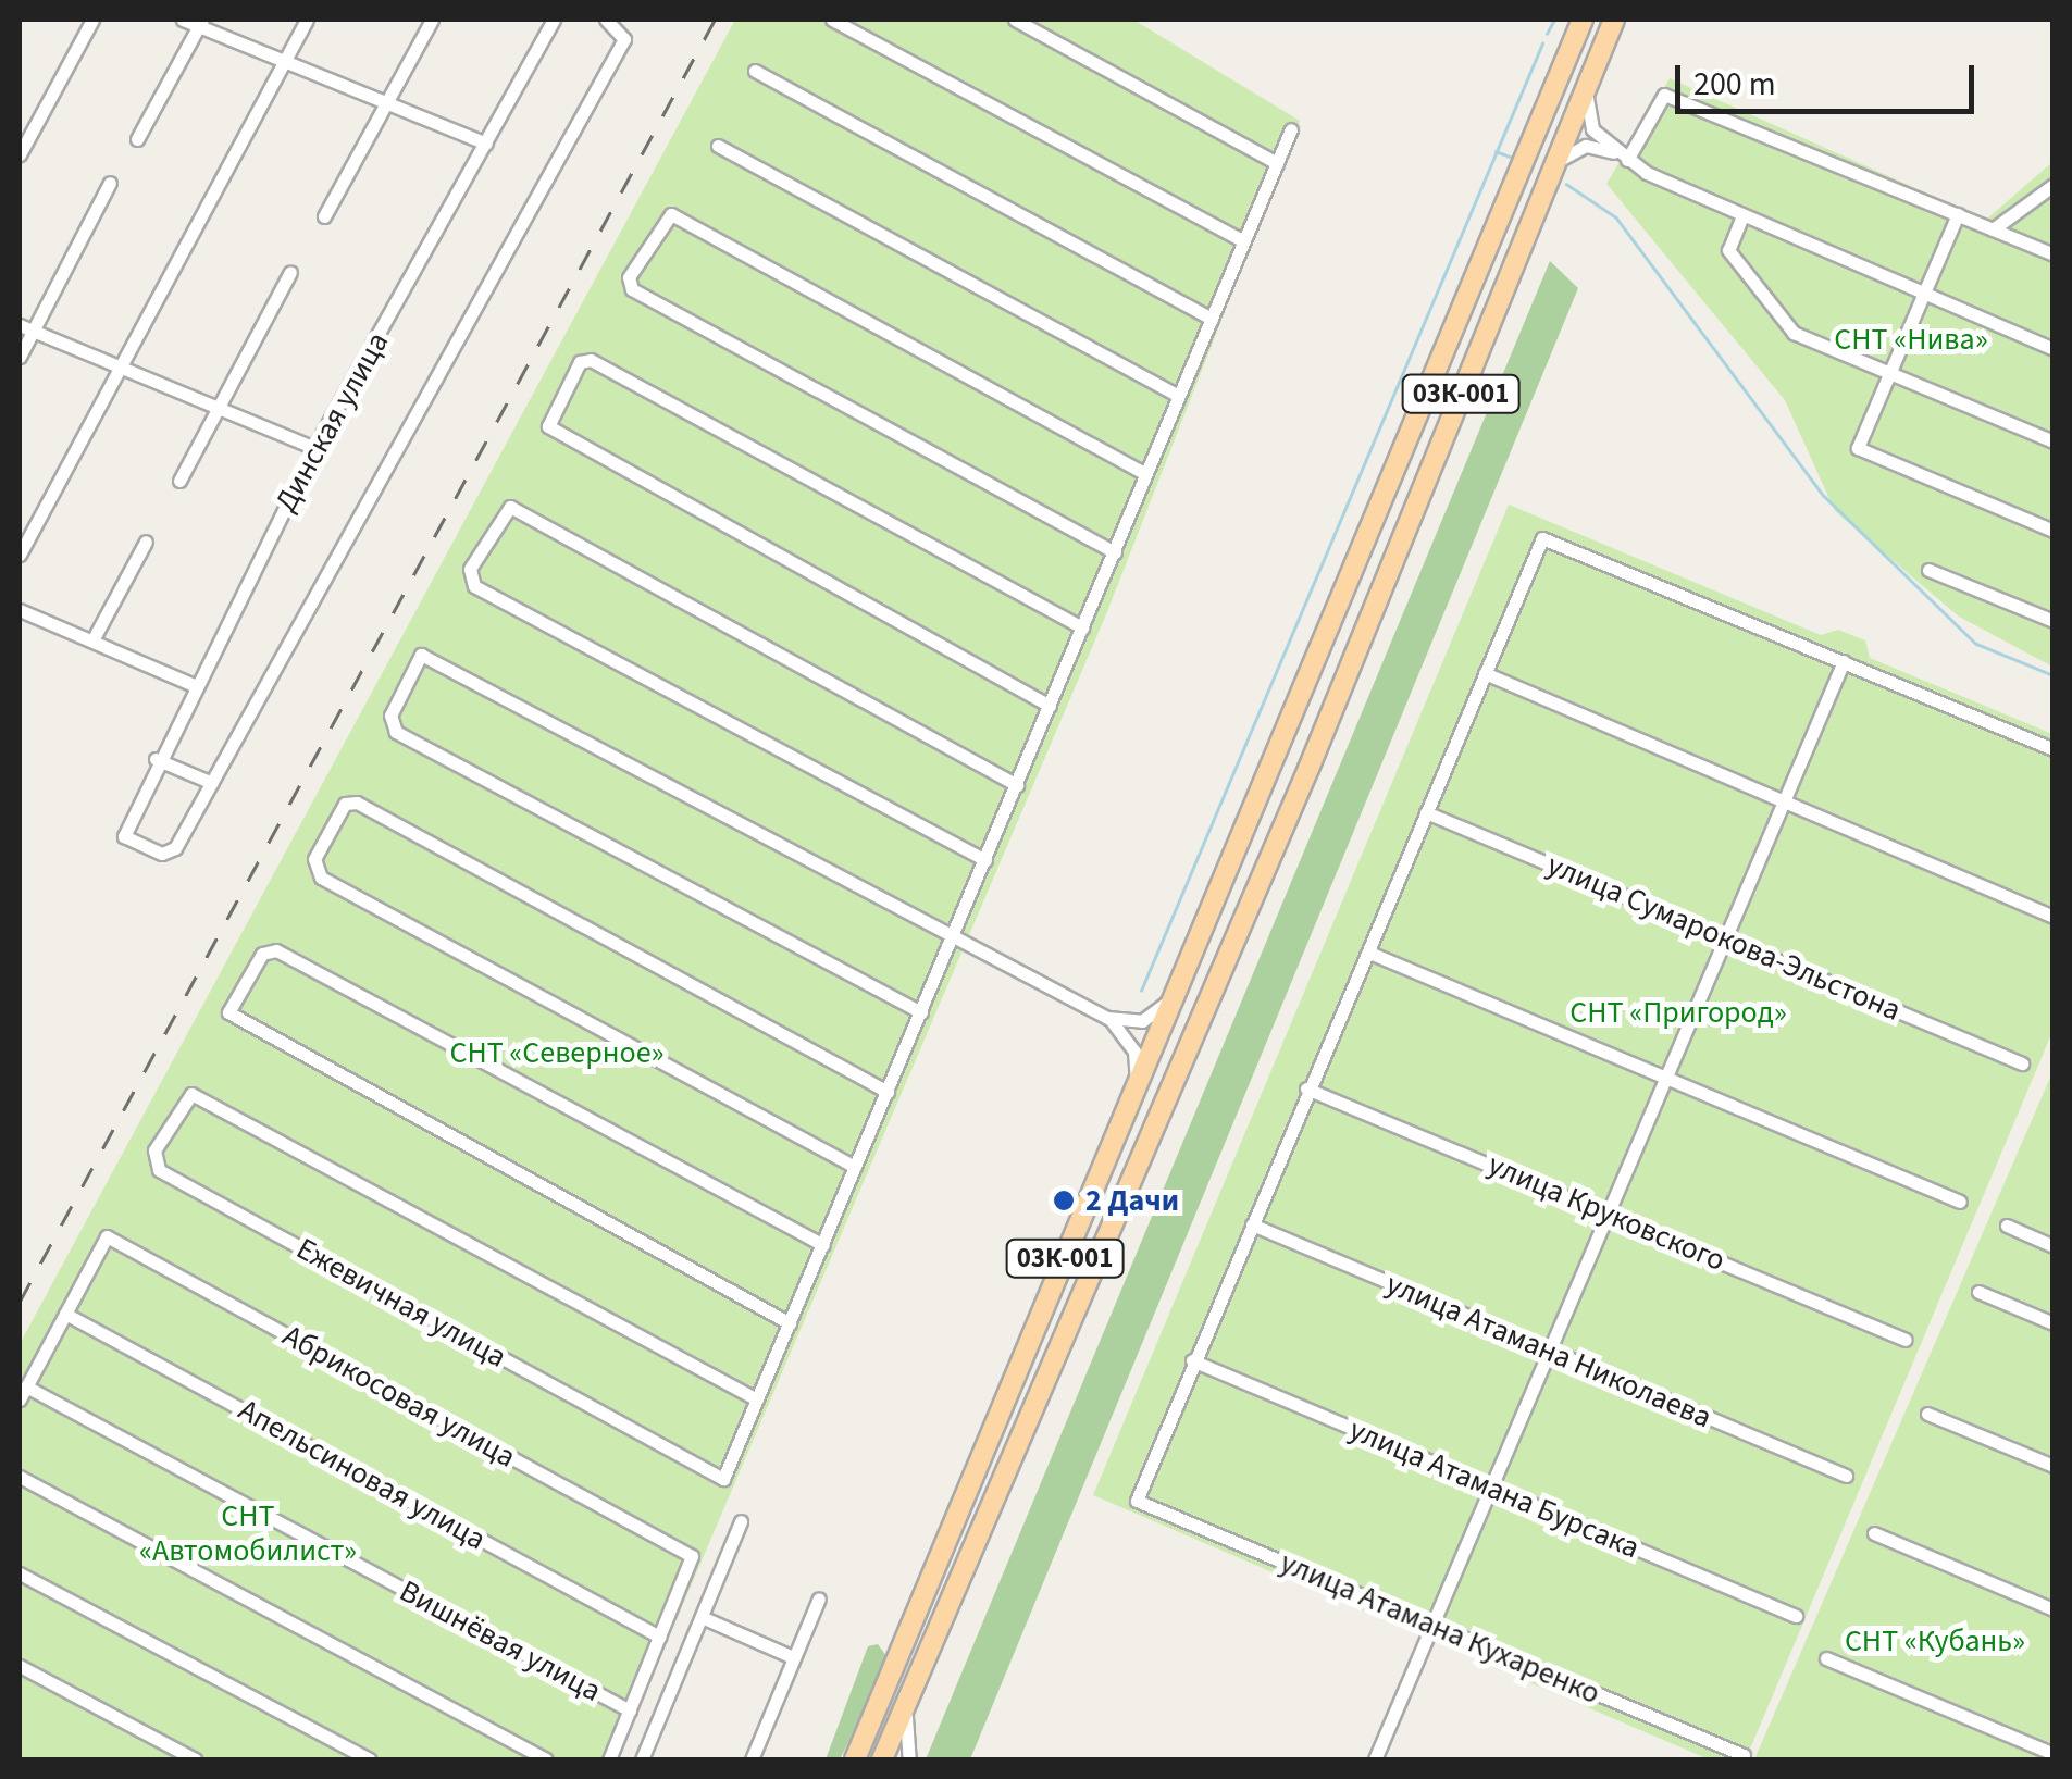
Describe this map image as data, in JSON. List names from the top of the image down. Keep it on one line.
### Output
{"streets":{"main road":["03К-001"],"street":["Динская улица","улица Сумарокова-Эльстона","улица Круковского","Ежевичная улица","улица Атамана Николаева","Абрикосовая улица","Апельсиновая улица","улица Атамана Бурсака","улица Атамана Кухаренко","Вишнёвая улица"]},"crossings":[["Абрикосовая улица","Апельсиновая улица"],["улица Атамана Бурсака","улица Атамана Кухаренко"]],"parks":["СНТ «Нива»","СНТ «Пригород»","СНТ «Северное»","СНТ «Автомобилист»","СНТ «Кубань»"],"places":["2 Дачи"],"scale_bar":"200 m"}
